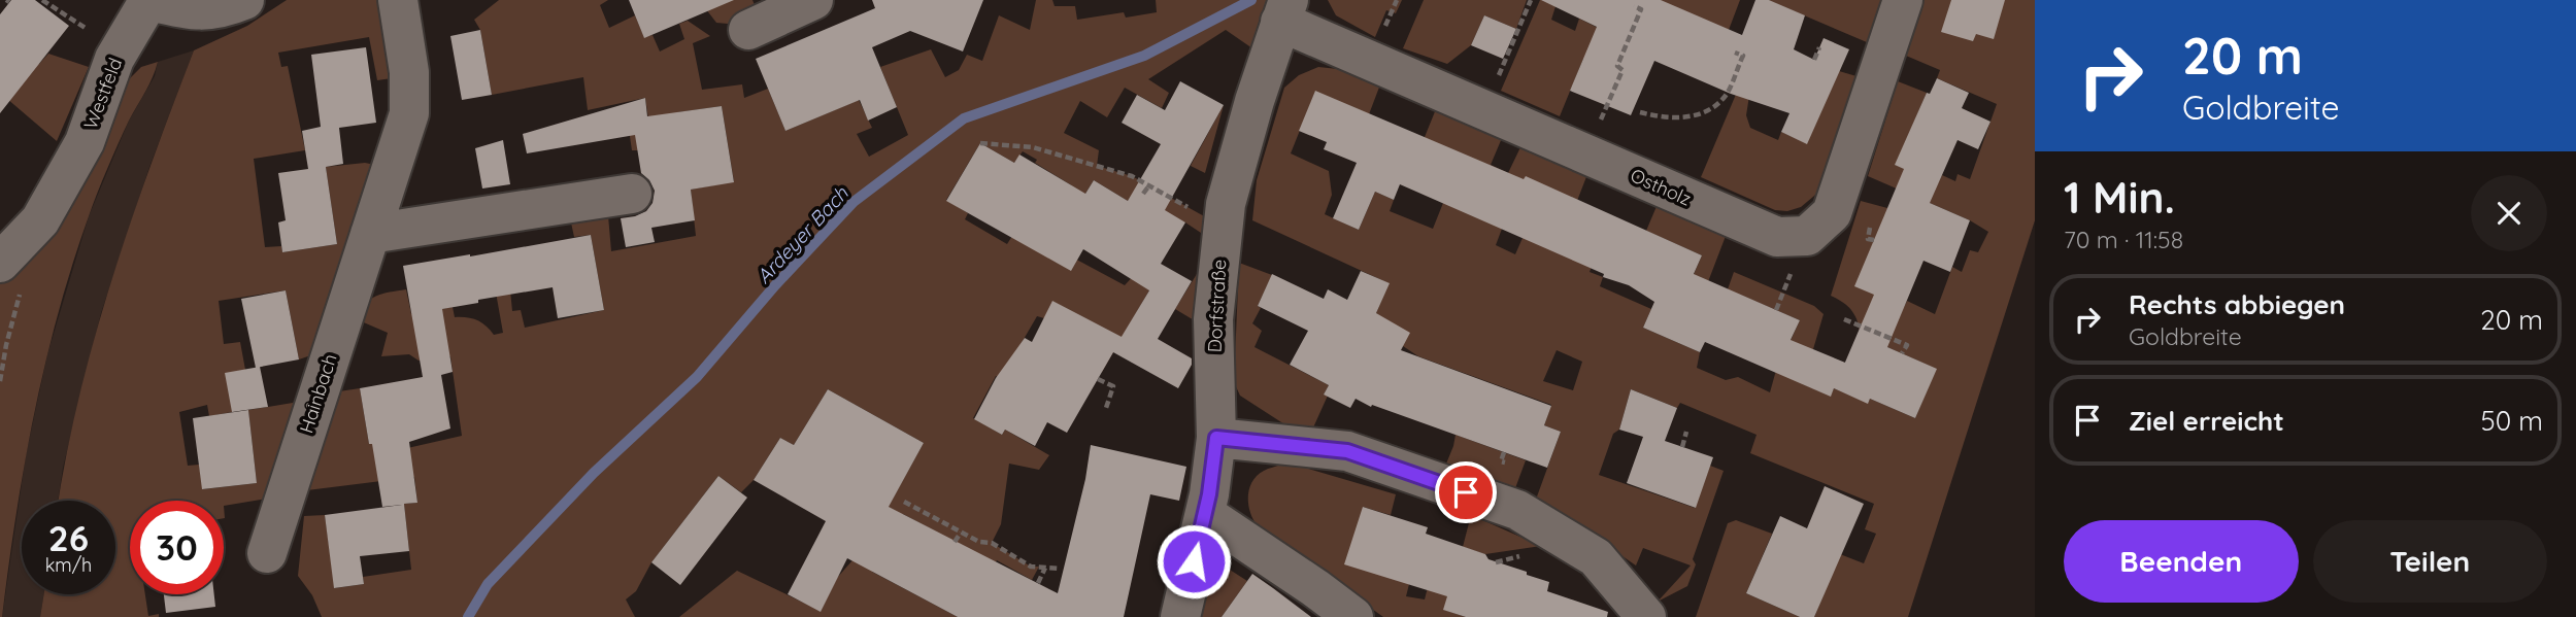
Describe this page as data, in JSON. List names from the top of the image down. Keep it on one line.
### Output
{"streets":{"street":["Westfeld","Ostholz","Dorfstraße","Hainbach"]},"crossings":[["Ostholz","Dorfstraße"]],"water":["Ardeyer Bach"],"page":{"turn":["20 m","Goldbreite"],"heading":["1 Min.","70 m · 11:58"],"list":[{"name":"Rechts abbiegen","note":"Goldbreite","value":"20 m"},{"name":"Ziel erreicht","value":"50 m"}],"speed":"26 km/h","limit":"30","buttons":["Beenden","Teilen"]}}
